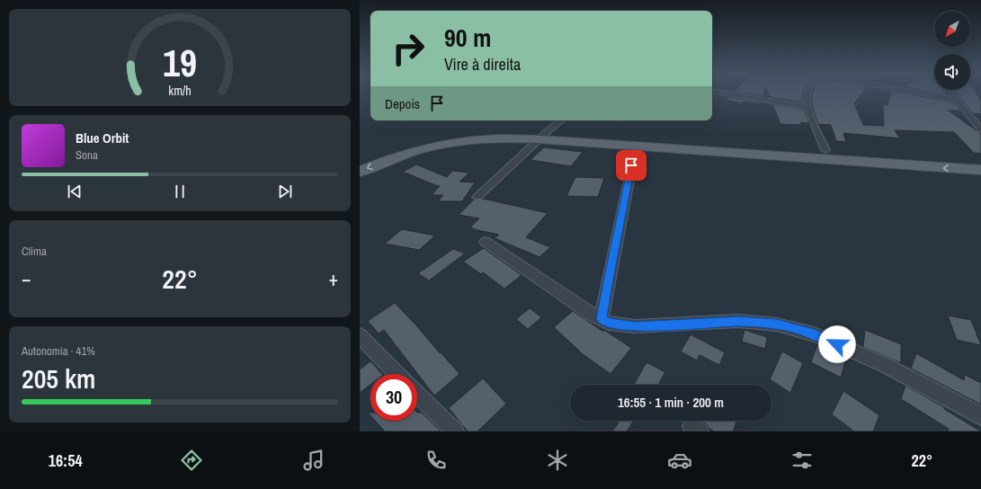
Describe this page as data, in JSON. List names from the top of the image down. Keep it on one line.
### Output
{"north":"bottom left","page":{"turn":["90 m","Vire à direita"],"then":"Depois","song":["Blue Orbit","Sona"],"tile":["Clima",["Autonomia · 41%","205 km"]],"heat":["−","22°","+"],"limit":"30","trip":"16:55 · 1 min · 200 m","tabs":["16:54","22°"],"gauge":["19","km/h"]}}
